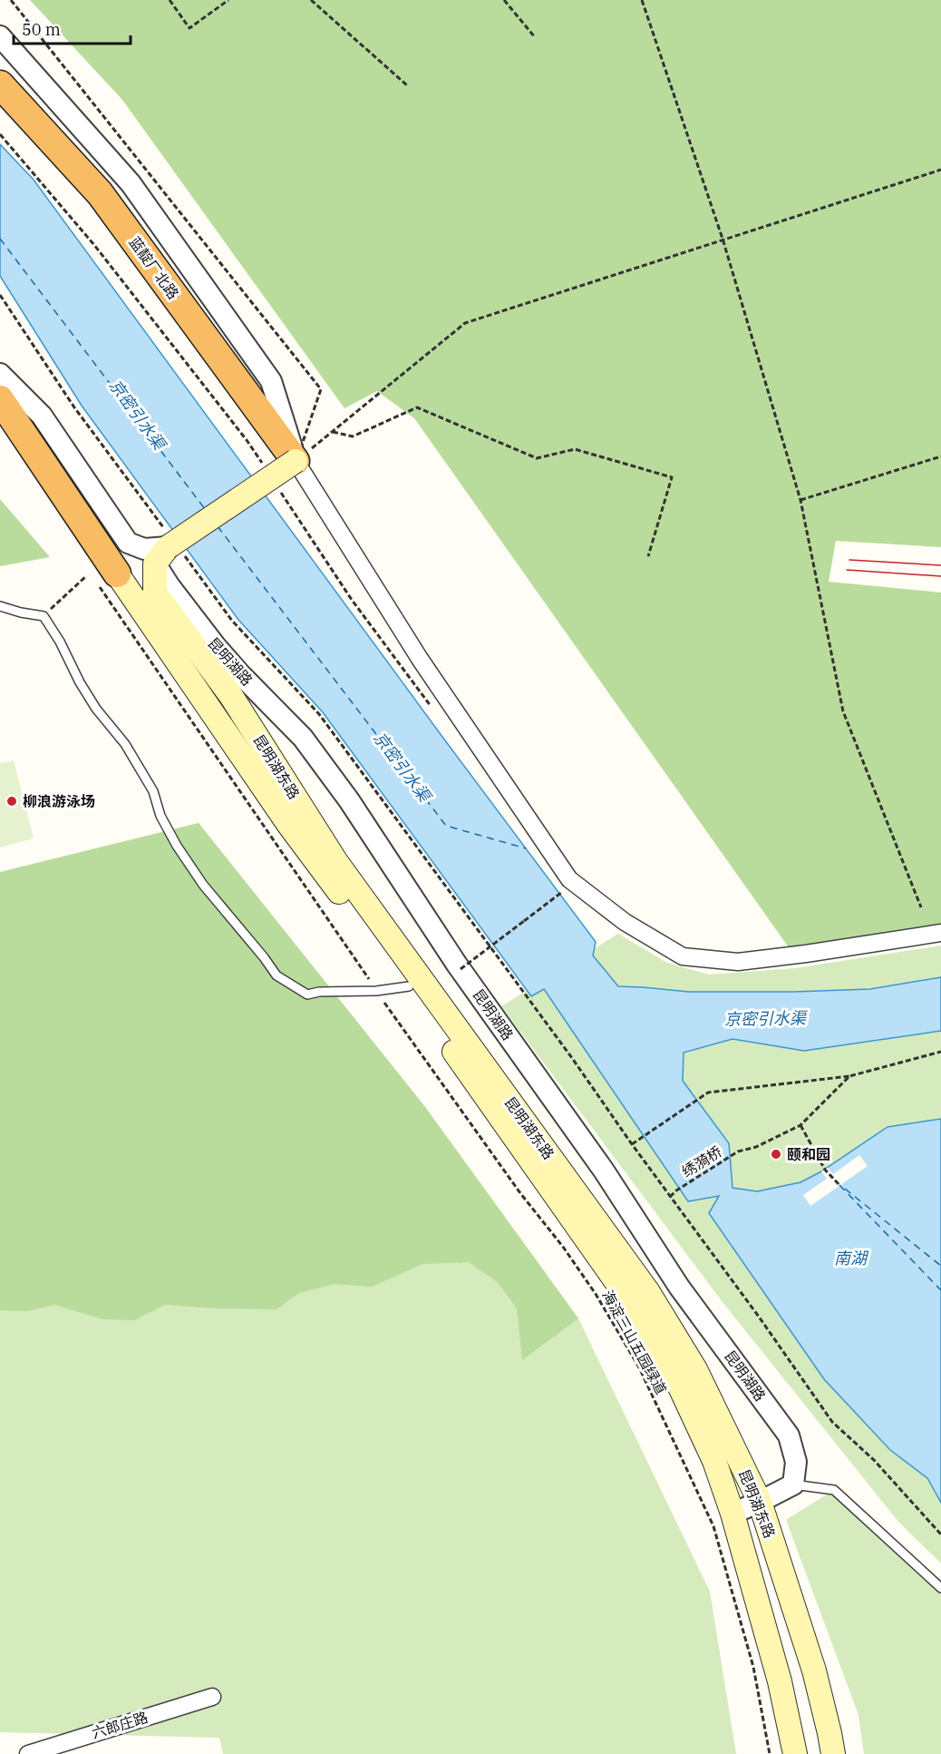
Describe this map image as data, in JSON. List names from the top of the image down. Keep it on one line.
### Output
{"streets":{"highway":["蓝靛厂北路"],"main road":["昆明湖东路"],"street":["昆明湖路","六郎庄路"],"path":["绣漪桥","海淀三山五园绿道"]},"crossings":[["昆明湖路","昆明湖东路"],["昆明湖东路","海淀三山五园绿道"]],"water":["京密引水渠","南湖"],"places":["柳浪游泳场","颐和园"],"scale_bar":"50 m"}
